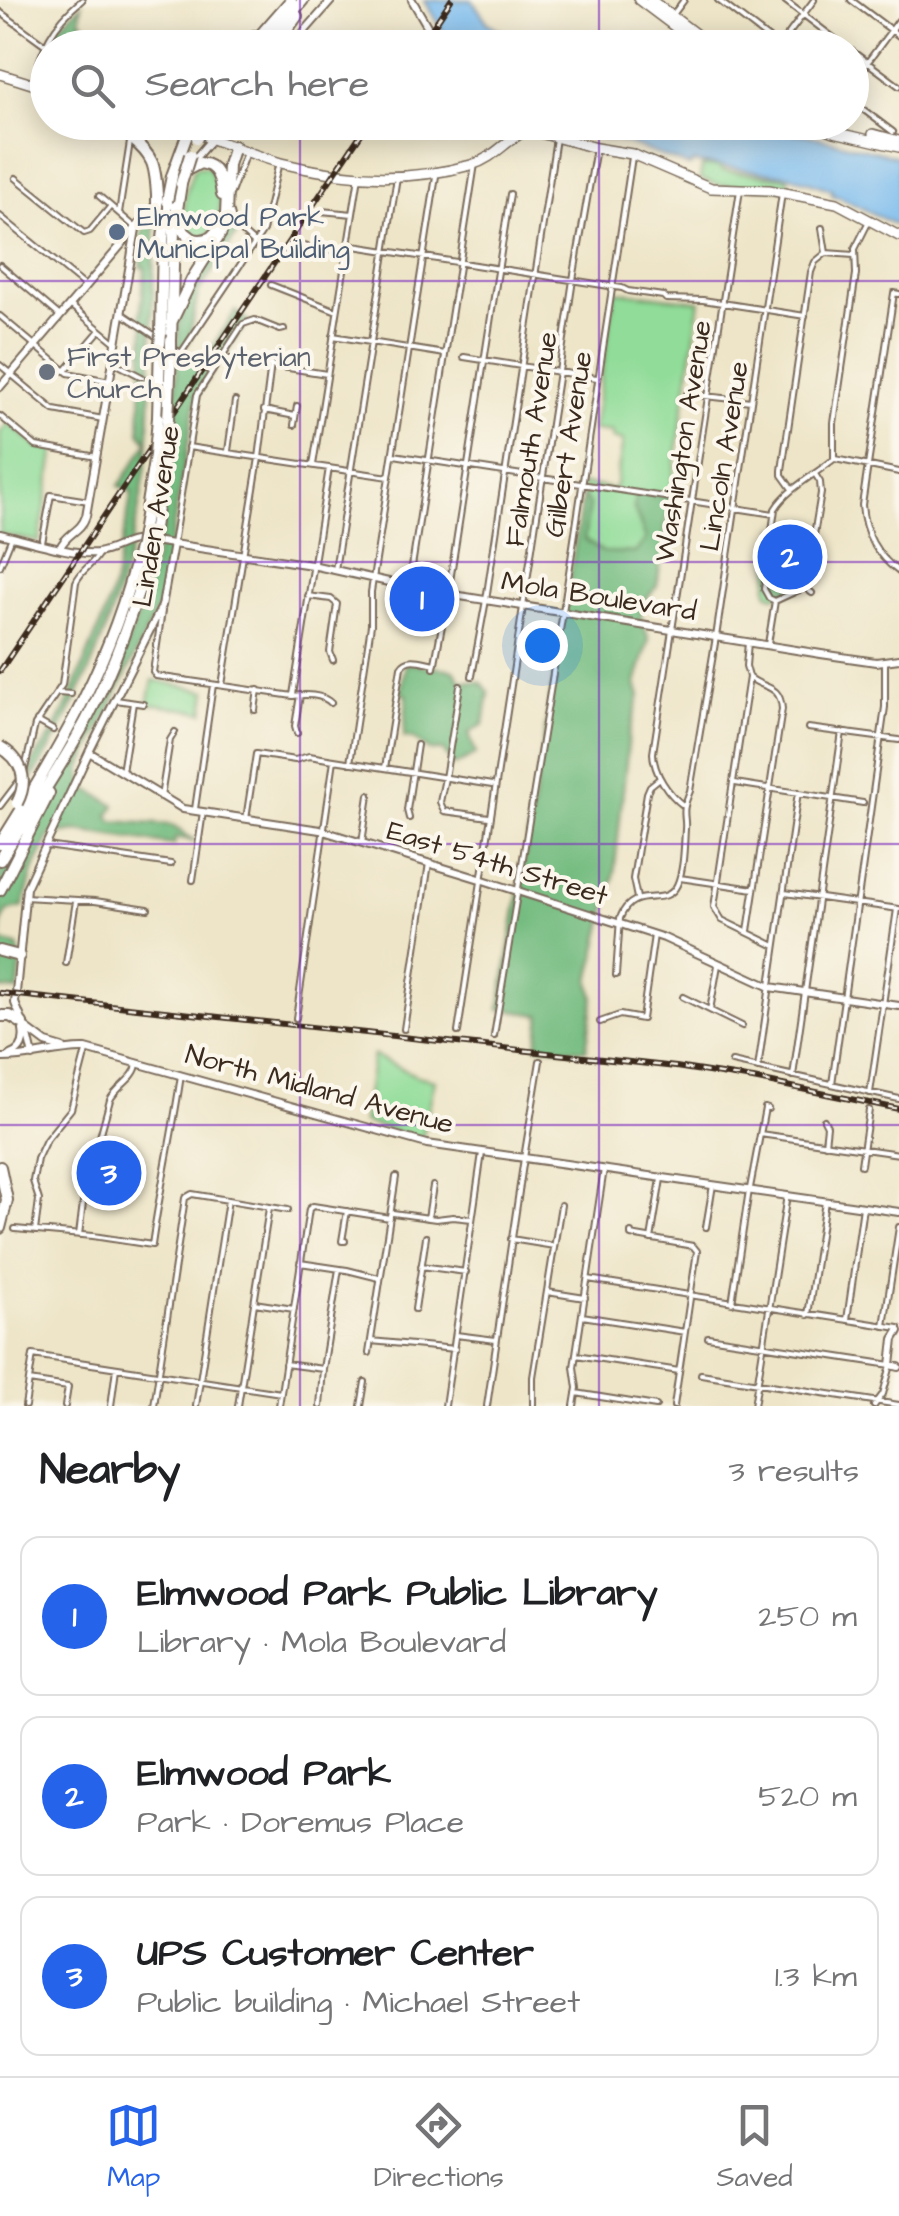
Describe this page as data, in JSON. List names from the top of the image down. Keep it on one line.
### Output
{"streets":{"street":["Falmouth Avenue","Washington Avenue","Gilbert Avenue","Lincoln Avenue","Linden Avenue","Mola Boulevard","East 54th Street","North Midland Avenue"]},"crossings":[["Falmouth Avenue","Mola Boulevard"],["Falmouth Avenue","East 54th Street"],["Washington Avenue","Mola Boulevard"],["Gilbert Avenue","Mola Boulevard"],["Gilbert Avenue","East 54th Street"],["Lincoln Avenue","Mola Boulevard"],["Linden Avenue","Mola Boulevard"]],"places":["Elmwood Park Municipal Building","First Presbyterian Church"],"page":{"search":"Search here","pins":["2","1","3"],"heading":["Nearby","3 results"],"list":[{"mark":"1","name":"Elmwood Park Public Library","note":"Library · Mola Boulevard","value":"250 m"},{"mark":"2","name":"Elmwood Park","note":"Park · Doremus Place","value":"520 m"},{"mark":"3","name":"UPS Customer Center","note":"Public building · Michael Street","value":"1.3 km"}],"nav":["Map","Directions","Saved"]}}
